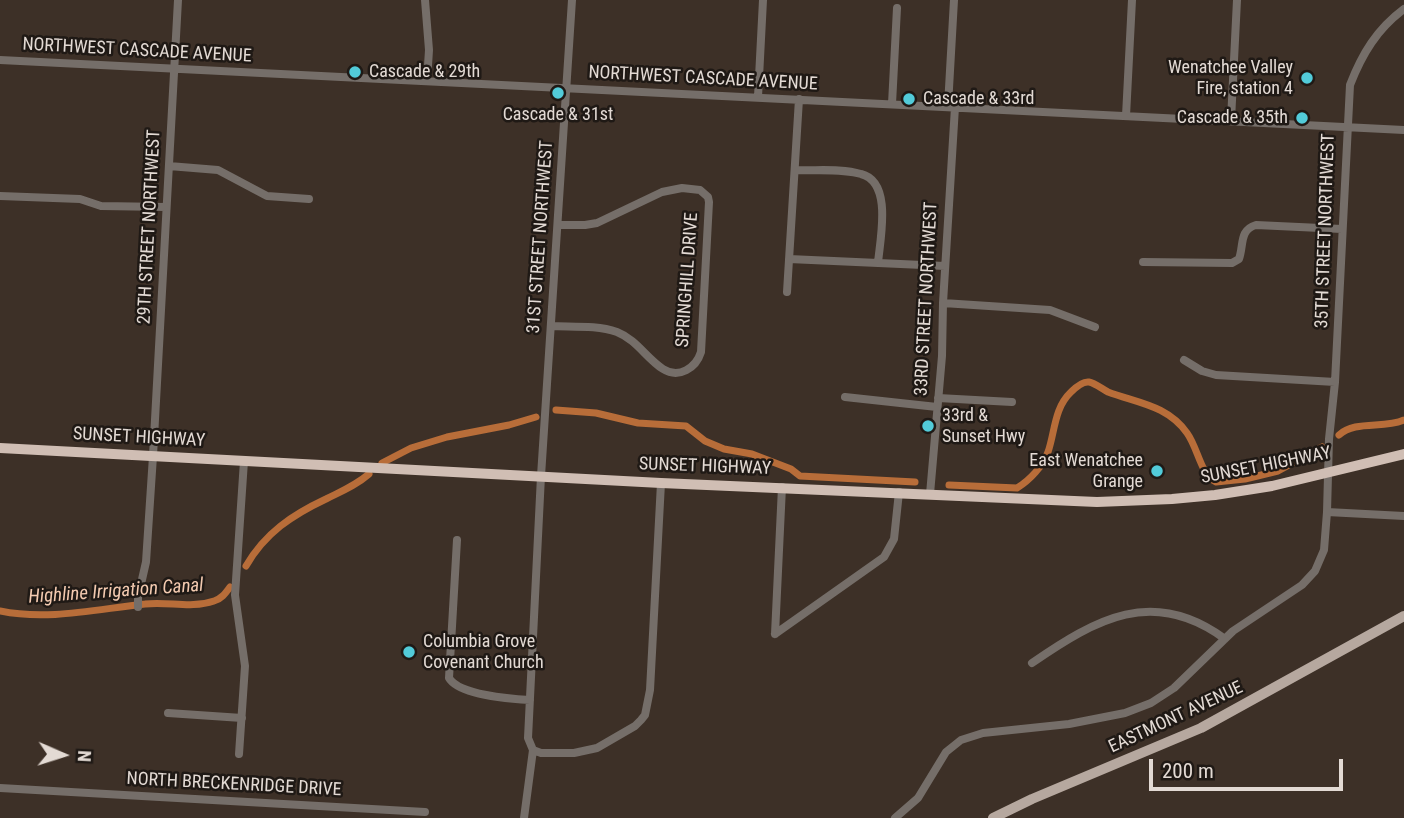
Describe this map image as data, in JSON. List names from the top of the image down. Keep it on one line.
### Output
{"streets":{"highway":["SUNSET HIGHWAY"],"main road":["EASTMONT AVENUE"],"street":["NORTHWEST CASCADE AVENUE","29TH STREET NORTHWEST","35TH STREET NORTHWEST","31ST STREET NORTHWEST","SPRINGHILL DRIVE","33RD STREET NORTHWEST","NORTH BRECKENRIDGE DRIVE"]},"crossings":[["NORTHWEST CASCADE AVENUE","29TH STREET NORTHWEST"],["NORTHWEST CASCADE AVENUE","35TH STREET NORTHWEST"],["NORTHWEST CASCADE AVENUE","31ST STREET NORTHWEST"],["NORTHWEST CASCADE AVENUE","33RD STREET NORTHWEST"],["29TH STREET NORTHWEST","SUNSET HIGHWAY"],["35TH STREET NORTHWEST","SUNSET HIGHWAY"],["31ST STREET NORTHWEST","SPRINGHILL DRIVE"],["31ST STREET NORTHWEST","SUNSET HIGHWAY"],["33RD STREET NORTHWEST","SUNSET HIGHWAY"]],"water":["Highline Irrigation Canal"],"places":["Cascade & 29th","Wenatchee Valley Fire, station 4","Cascade & 31st","Cascade & 33rd","Cascade & 35th","33rd & Sunset Hwy","East Wenatchee Grange","Columbia Grove Covenant Church"],"scale_bar":"200 m","north":"right"}
